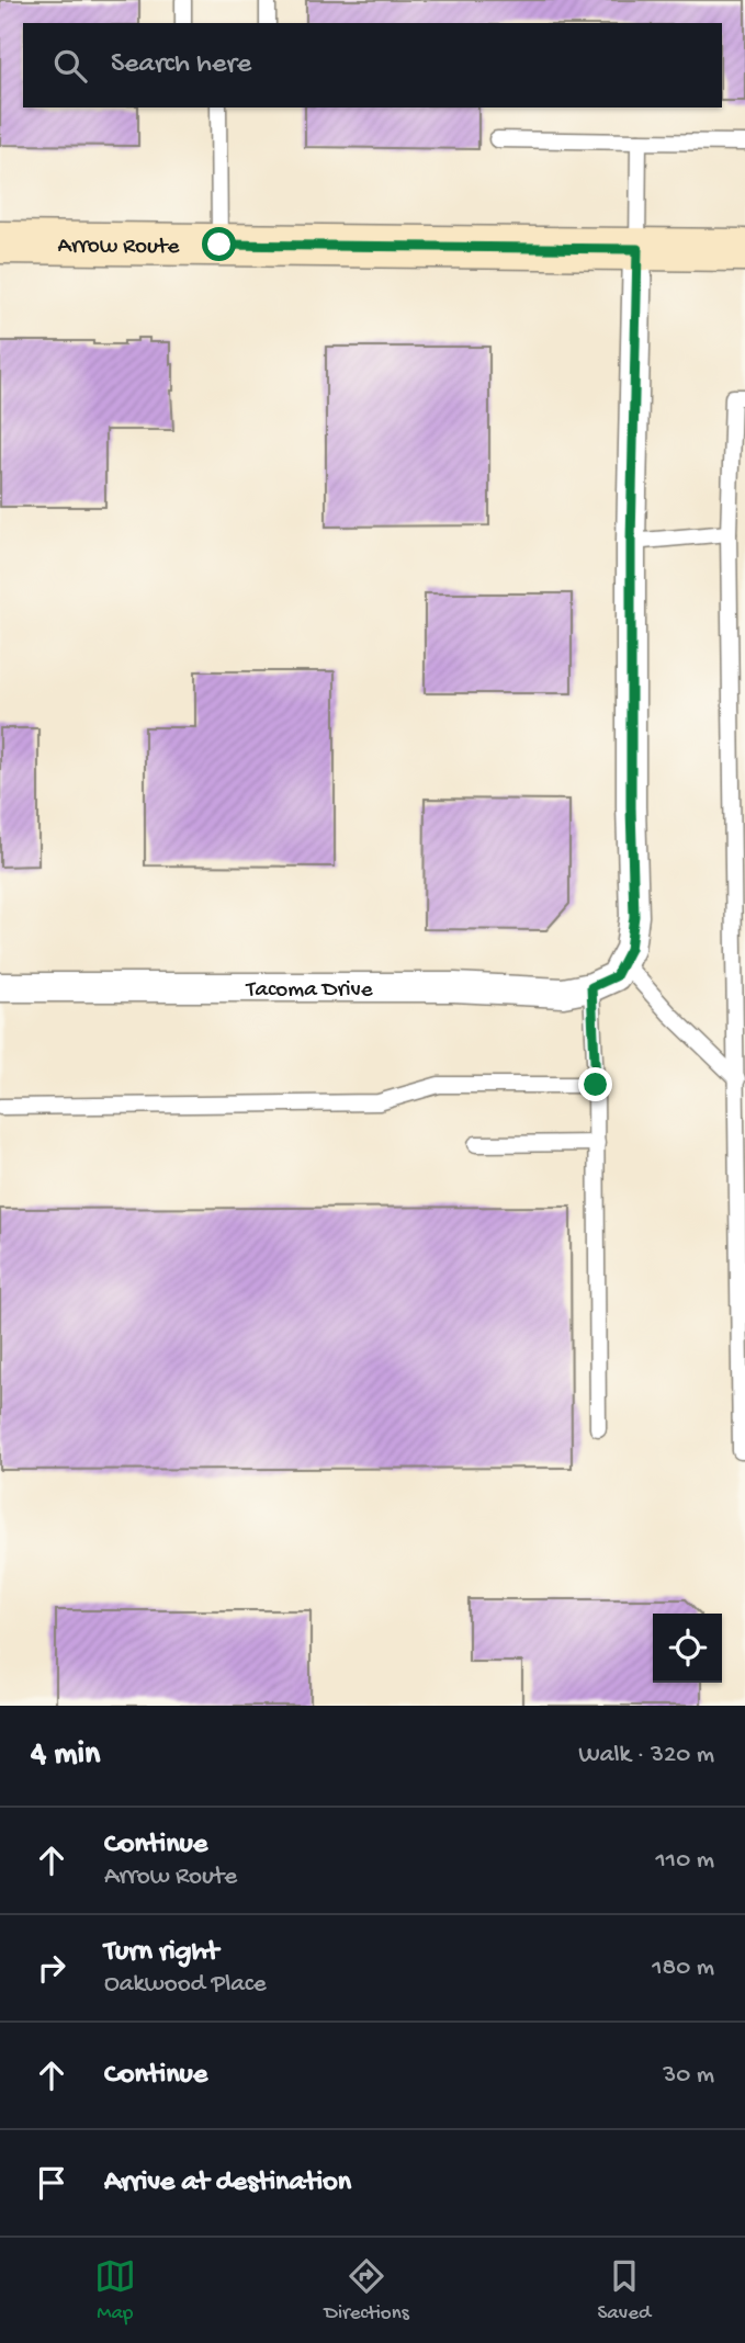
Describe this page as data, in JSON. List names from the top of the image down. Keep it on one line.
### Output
{"streets":{"main road":["Arrow Route"],"street":["Tacoma Drive"]},"page":{"search":"Search here","heading":["4 min","Walk · 320 m"],"list":[["Continue","Arrow Route","110 m"],["Turn right","Oakwood Place","180 m"],["Continue","30 m"],"Arrive at destination"],"nav":["Map","Directions","Saved"]}}
